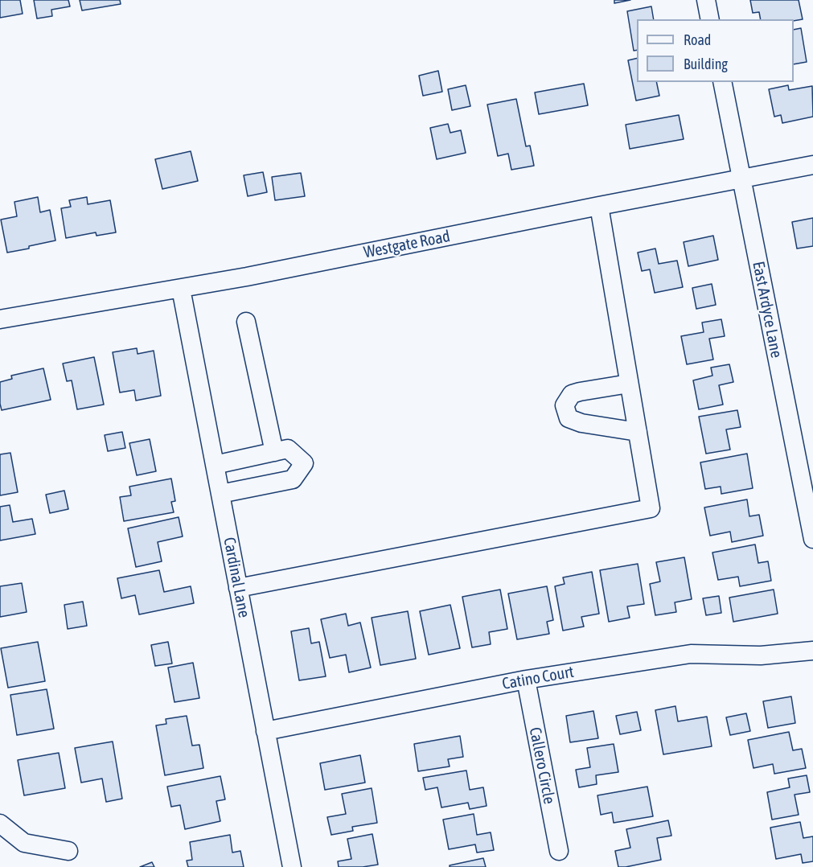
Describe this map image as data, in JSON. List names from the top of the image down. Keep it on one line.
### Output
{"streets":{"street":["Westgate Road","East Ardyce Lane","Cardinal Lane","Catino Court","Callero Circle"]},"crossings":[["Westgate Road","East Ardyce Lane"],["Westgate Road","Cardinal Lane"],["Cardinal Lane","Catino Court"],["Catino Court","Callero Circle"]],"legend":["Road","Building"]}
